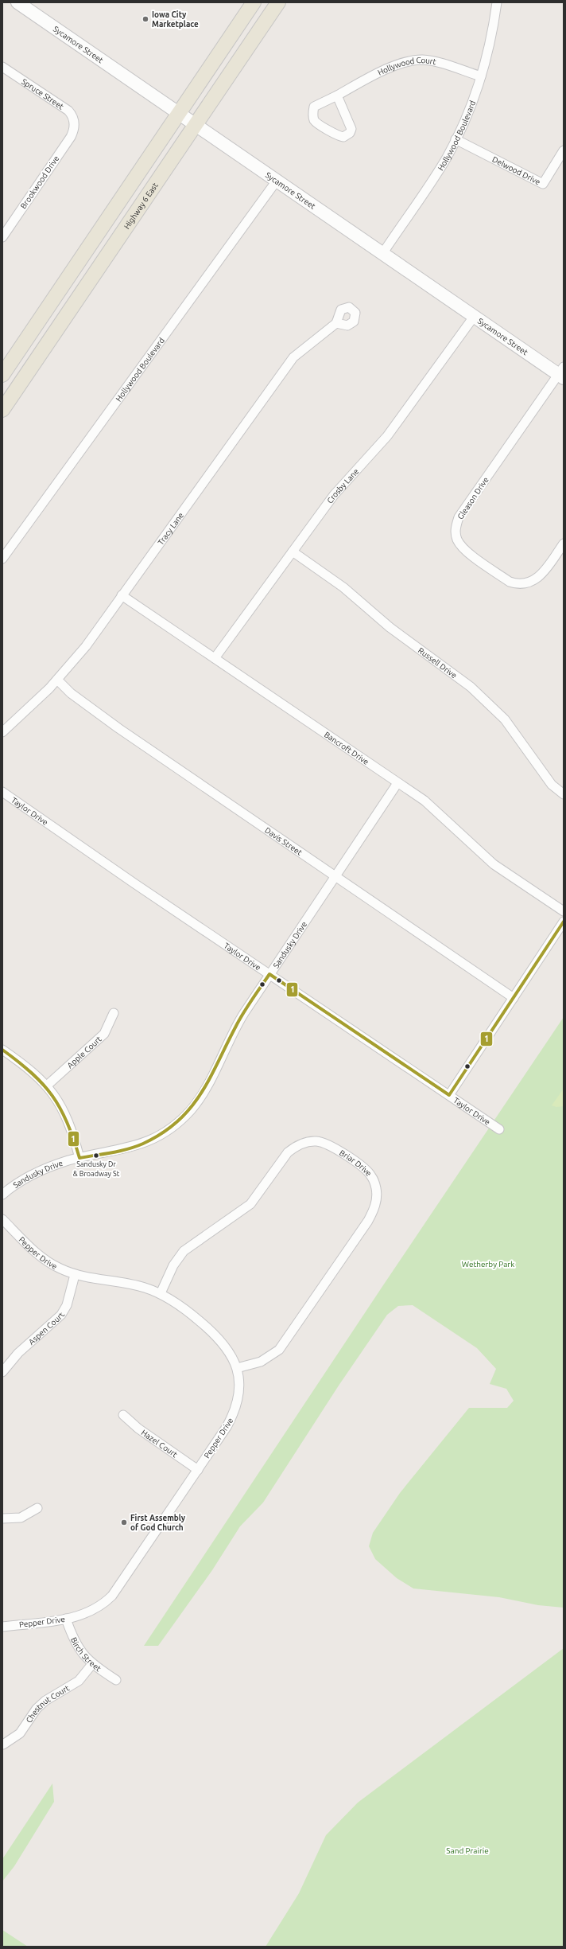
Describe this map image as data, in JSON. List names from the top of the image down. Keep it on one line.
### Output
{"streets":{"main road":["Highway 6 East"],"street":["Sycamore Street","Hollywood Court","Spruce Street","Hollywood Boulevard","Delwood Drive","Brookwood Drive","Crosby Lane","Gleason Drive","Tracy Lane","Russell Drive","Bancroft Drive","Taylor Drive","Davis Street","Sandusky Drive","Apple Court","Briar Drive","Pepper Drive","Aspen Court","Hazel Court","Birch Street","Chestnut Court"]},"crossings":[["Sycamore Street","Hollywood Boulevard"],["Sycamore Street","Highway 6 East"],["Sycamore Street","Crosby Lane"],["Sycamore Street","Gleason Drive"],["Hollywood Court","Hollywood Boulevard"],["Spruce Street","Brookwood Drive"],["Hollywood Boulevard","Delwood Drive"],["Crosby Lane","Russell Drive"],["Crosby Lane","Bancroft Drive"],["Tracy Lane","Bancroft Drive"],["Tracy Lane","Davis Street"],["Bancroft Drive","Sandusky Drive"],["Taylor Drive","Sandusky Drive"],["Davis Street","Sandusky Drive"],["Briar Drive","Pepper Drive"],["Pepper Drive","Aspen Court"],["Pepper Drive","Hazel Court"],["Pepper Drive","Birch Street"],["Birch Street","Chestnut Court"]],"parks":["Wetherby Park","Sand Prairie"],"places":["Iowa City Marketplace","Sandusky Dr & Broadway St","First Assembly of God Church"],"lines":["transit line 1"]}
